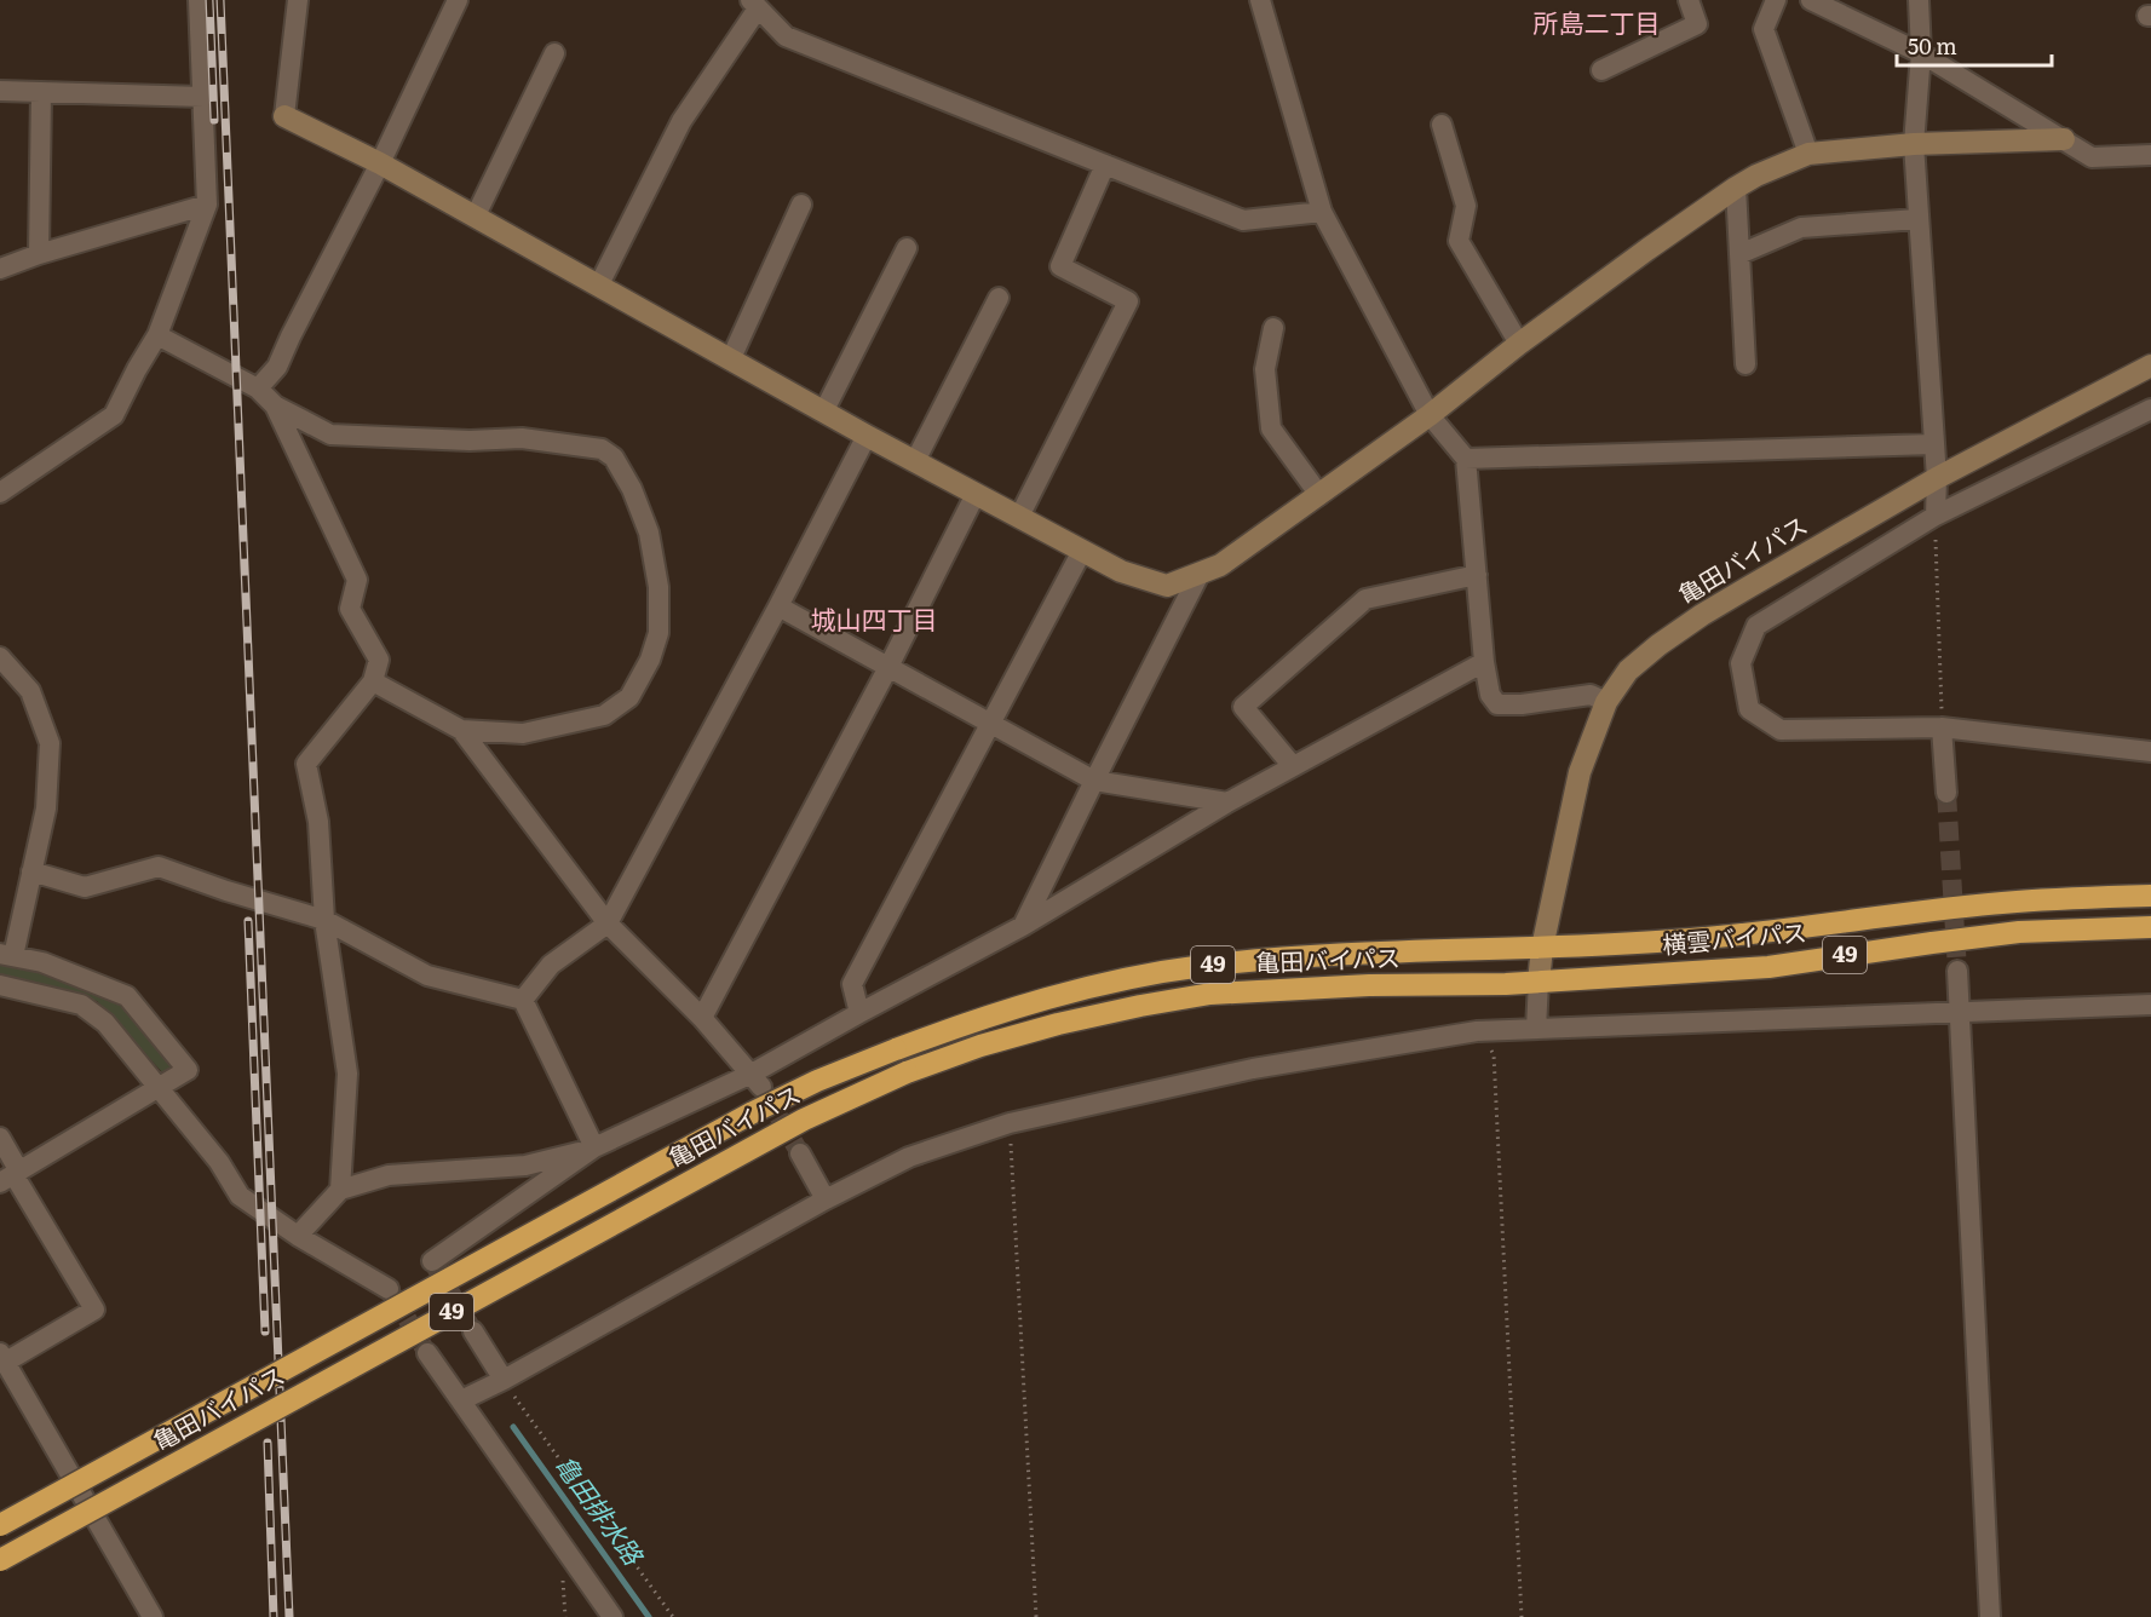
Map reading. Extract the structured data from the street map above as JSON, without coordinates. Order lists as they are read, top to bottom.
{
  "streets": {
    "highway": ["亀田バイパス", "横雲バイパス", "49"]
  },
  "crossings": [
    ["亀田バイパス", "横雲バイパス"]
  ],
  "districts": ["所島二丁目", "城山四丁目"],
  "water": ["亀田排水路"],
  "scale_bar": "50 m"
}
